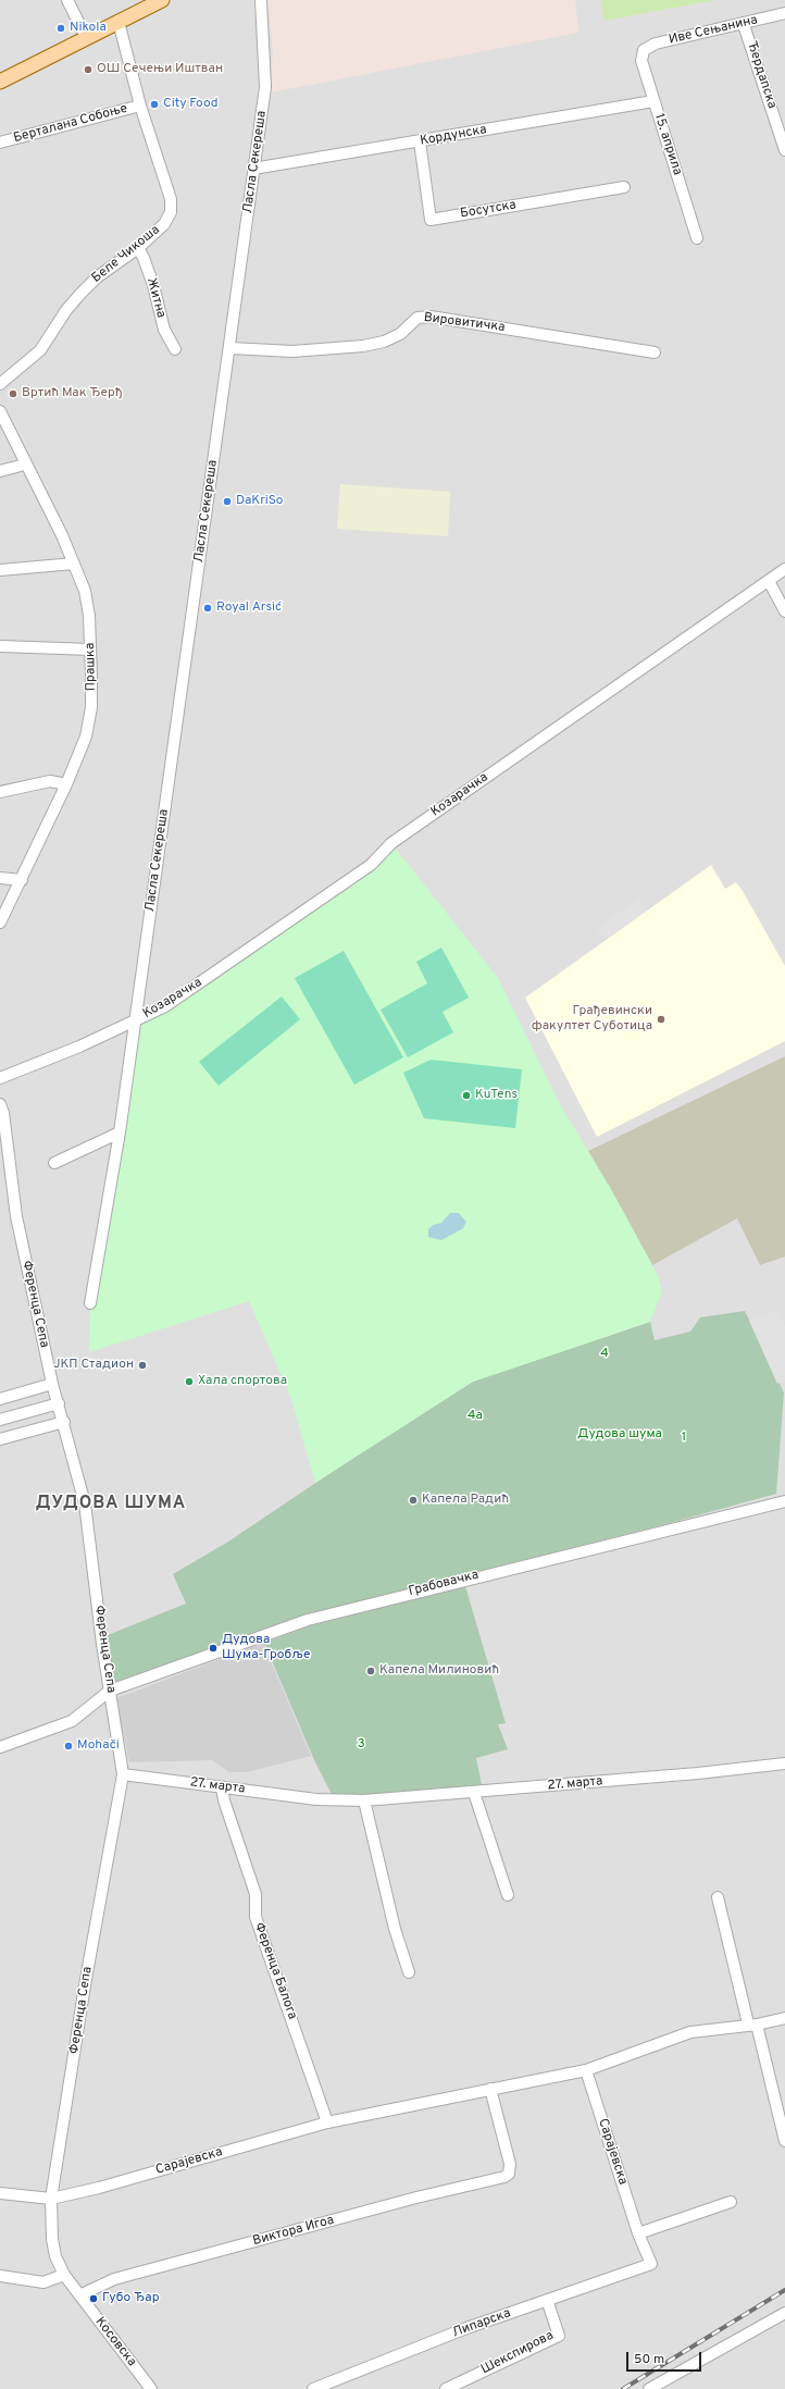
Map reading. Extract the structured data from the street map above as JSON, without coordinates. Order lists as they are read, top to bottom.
{
  "streets": {
    "street": [
      "Иве Сењанина",
      "Ђердапска",
      "Берталана Собоње",
      "Кордунска",
      "15. априла",
      "Ласла Секереша",
      "Босутска",
      "Беле Чикоша",
      "Житна",
      "Вировитичка",
      "Прашка",
      "Козарачка",
      "Ференца Сепа",
      "Грабовачка",
      "27. марта",
      "Ференца Балога",
      "Сарајевска",
      "Виктора Игоа",
      "Липарска",
      "Косовска",
      "Шекспирова"
    ]
  },
  "crossings": [
    ["Иве Сењанина", "Ђердапска"],
    ["Иве Сењанина", "15. априла"],
    ["Берталана Собоње", "Беле Чикоша"],
    ["Кордунска", "15. априла"],
    ["Кордунска", "Ласла Секереша"],
    ["Кордунска", "Босутска"],
    ["Ласла Секереша", "Вировитичка"],
    ["Ласла Секереша", "Козарачка"],
    ["Беле Чикоша", "Житна"],
    ["Ференца Сепа", "Грабовачка"],
    ["Ференца Сепа", "27. марта"],
    ["Ференца Сепа", "Сарајевска"],
    ["Ференца Сепа", "Косовска"],
    ["27. марта", "Ференца Балога"],
    ["Ференца Балога", "Сарајевска"],
    ["Сарајевска", "Виктора Игоа"],
    ["Сарајевска", "Липарска"],
    ["Сарајевска", "Косовска"],
    ["Виктора Игоа", "Косовска"],
    ["Липарска", "Шекспирова"]
  ],
  "districts": ["ДУДОВА ШУМА"],
  "parks": [
    "4",
    "4a",
    "Дудова шума",
    "1",
    "3"
  ],
  "places": [
    "Nikola",
    "ОШ Сечењи Иштван",
    "City Food",
    "Вртић Мак Ђерђ",
    "DaKriSo",
    "Royal Arsić",
    "Грађевински факултет Суботица",
    "KuTens",
    "ЈКП Стадион",
    "Хала спортова",
    "Капела Радић",
    "Дудова Шума-Гробље",
    "Капела Милиновић",
    "Mohači",
    "Губо Ђар"
  ],
  "scale_bar": "50 m"
}
